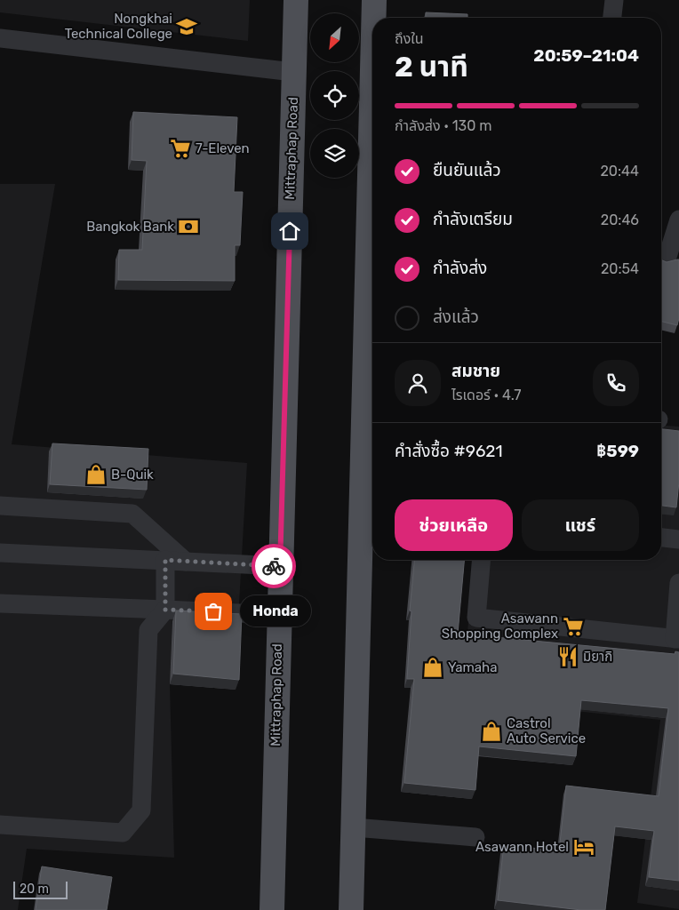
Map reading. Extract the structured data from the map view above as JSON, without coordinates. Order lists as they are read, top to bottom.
{
  "streets": {
    "main road": ["Mittraphap Road"]
  },
  "places": {
    "school or university": ["Nongkhai Technical College"],
    "supermarket": ["7-Eleven", "Asawann Shopping Complex"],
    "bank": ["Bangkok Bank"],
    "shop": ["B-Quik", "Yamaha", "Castrol Auto Service"],
    "other": ["Honda"],
    "restaurant": ["มิยากิ"],
    "hotel": ["Asawann Hotel"]
  },
  "scale_bar": "20 m",
  "north": "bottom left",
  "page": {
    "heading": ["2 นาที", "ถึงใน", "20:59–21:04"],
    "panel": [
      "สมชาย",
      "ไรเดอร์ · 4.7",
      "คำสั่งซื้อ #9621",
      "฿599"
    ],
    "bar": "กำลังส่ง · 130 m",
    "list": [
      ["ยืนยันแล้ว", "20:44"],
      ["กำลังเตรียม", "20:46"],
      ["กำลังส่ง", "20:54"],
      "ส่งแล้ว"
    ],
    "buttons": ["ช่วยเหลือ", "แชร์"],
    "bubble": "Honda",
    "scale": "20 m"
  }
}
